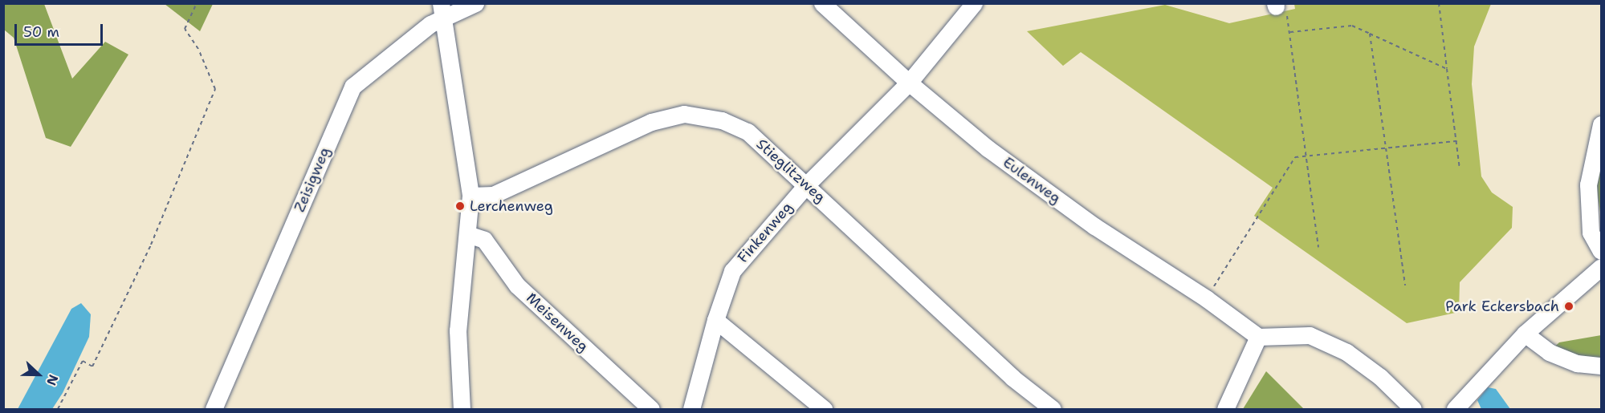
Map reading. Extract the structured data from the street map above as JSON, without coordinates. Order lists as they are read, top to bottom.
{
  "streets": {
    "street": [
      "Stieglitzweg",
      "Zeisigweg",
      "Eulenweg",
      "Finkenweg",
      "Meisenweg"
    ]
  },
  "crossings": [
    ["Stieglitzweg", "Finkenweg"],
    ["Eulenweg", "Finkenweg"]
  ],
  "places": ["Lerchenweg", "Park Eckersbach"],
  "scale_bar": "50 m",
  "north": "right"
}
